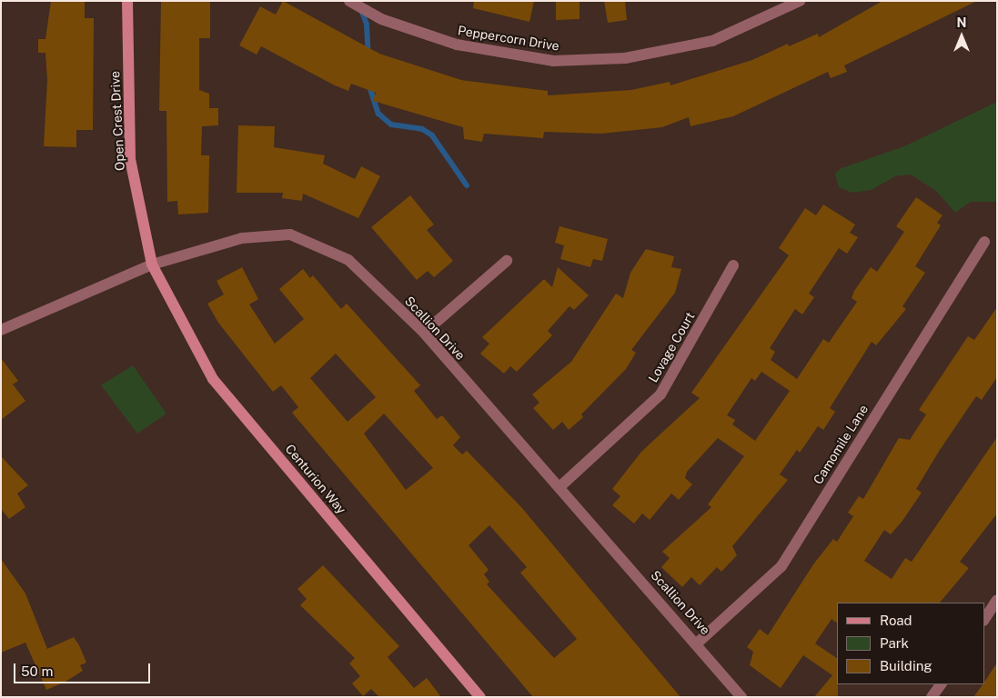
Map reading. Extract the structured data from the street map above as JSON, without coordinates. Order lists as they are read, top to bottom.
{
  "streets": {
    "street": [
      "Peppercorn Drive",
      "Open Crest Drive",
      "Scallion Drive",
      "Lovage Court",
      "Camomile Lane",
      "Centurion Way"
    ]
  },
  "crossings": [
    ["Open Crest Drive", "Scallion Drive"],
    ["Open Crest Drive", "Centurion Way"],
    ["Scallion Drive", "Lovage Court"],
    ["Scallion Drive", "Camomile Lane"],
    ["Scallion Drive", "Centurion Way"]
  ],
  "legend": ["Road", "Park", "Building"],
  "scale_bar": "50 m",
  "north": "top"
}
